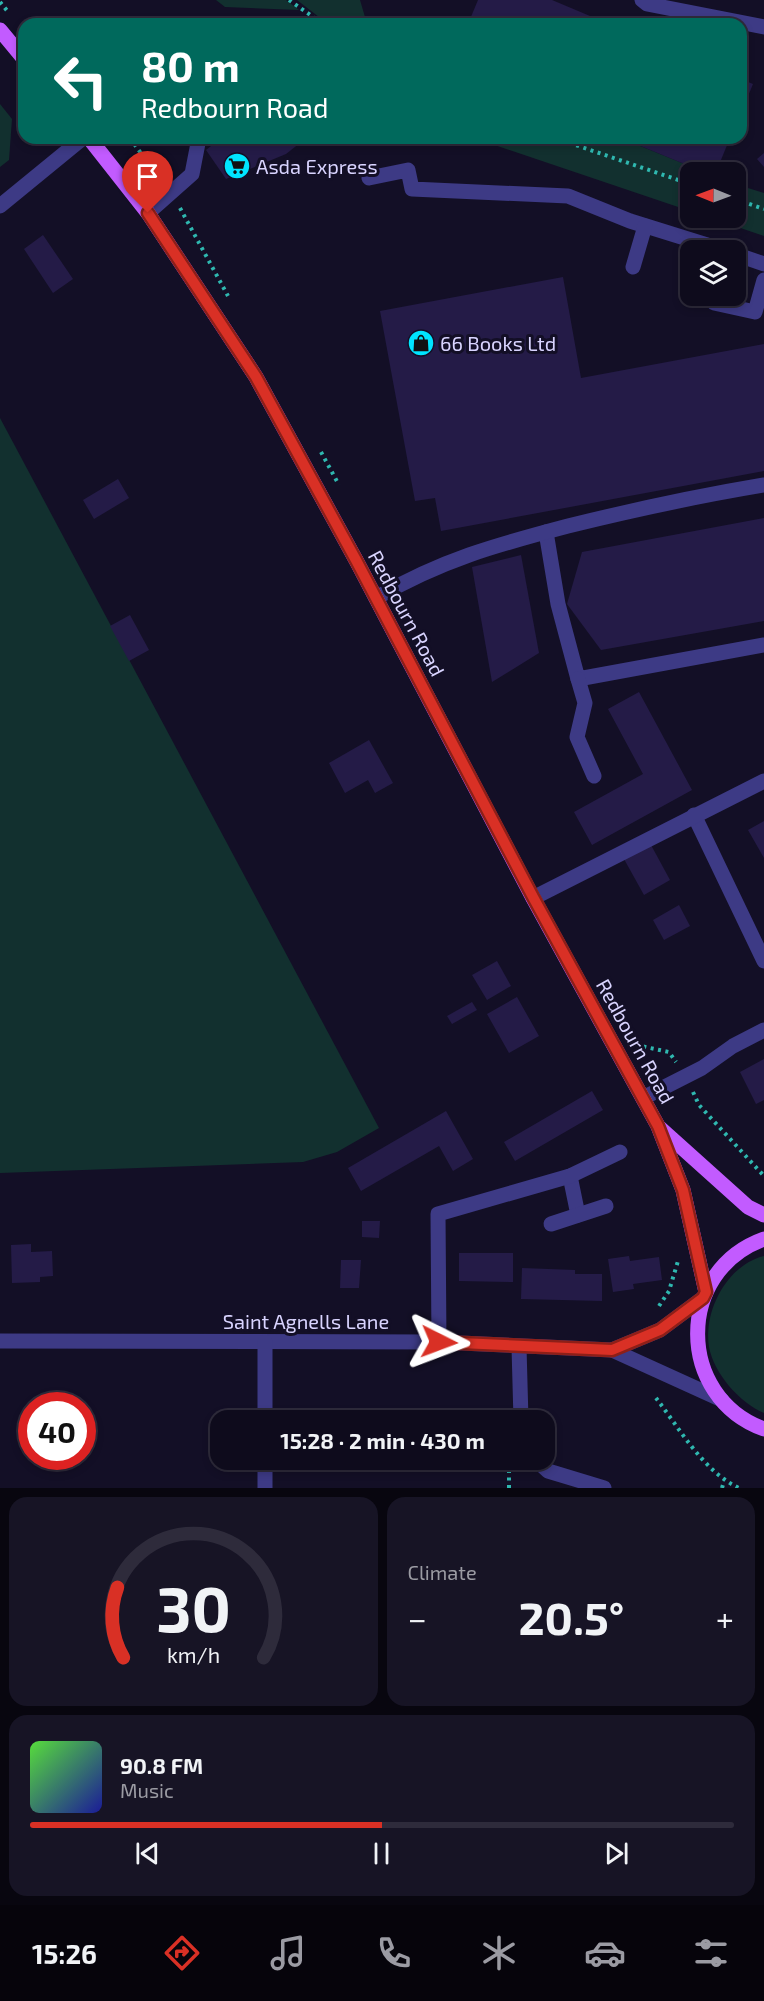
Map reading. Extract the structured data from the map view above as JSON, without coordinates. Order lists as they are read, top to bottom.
{
  "streets": {
    "main road": ["Redbourn Road"],
    "street": ["Saint Agnells Lane"]
  },
  "crossings": [
    ["Redbourn Road", "Saint Agnells Lane"]
  ],
  "places": {
    "supermarket": ["Asda Express"],
    "shop": ["66 Books Ltd"]
  },
  "north": "left",
  "page": {
    "turn": ["80 m", "Redbourn Road"],
    "limit": "40",
    "trip": "15:28 · 2 min · 430 m",
    "tile": "Climate",
    "heat": ["−", "20.5°", "+"],
    "song": ["90.8 FM", "Music"],
    "tabs": "15:26",
    "gauge": ["30", "km/h"]
  }
}
